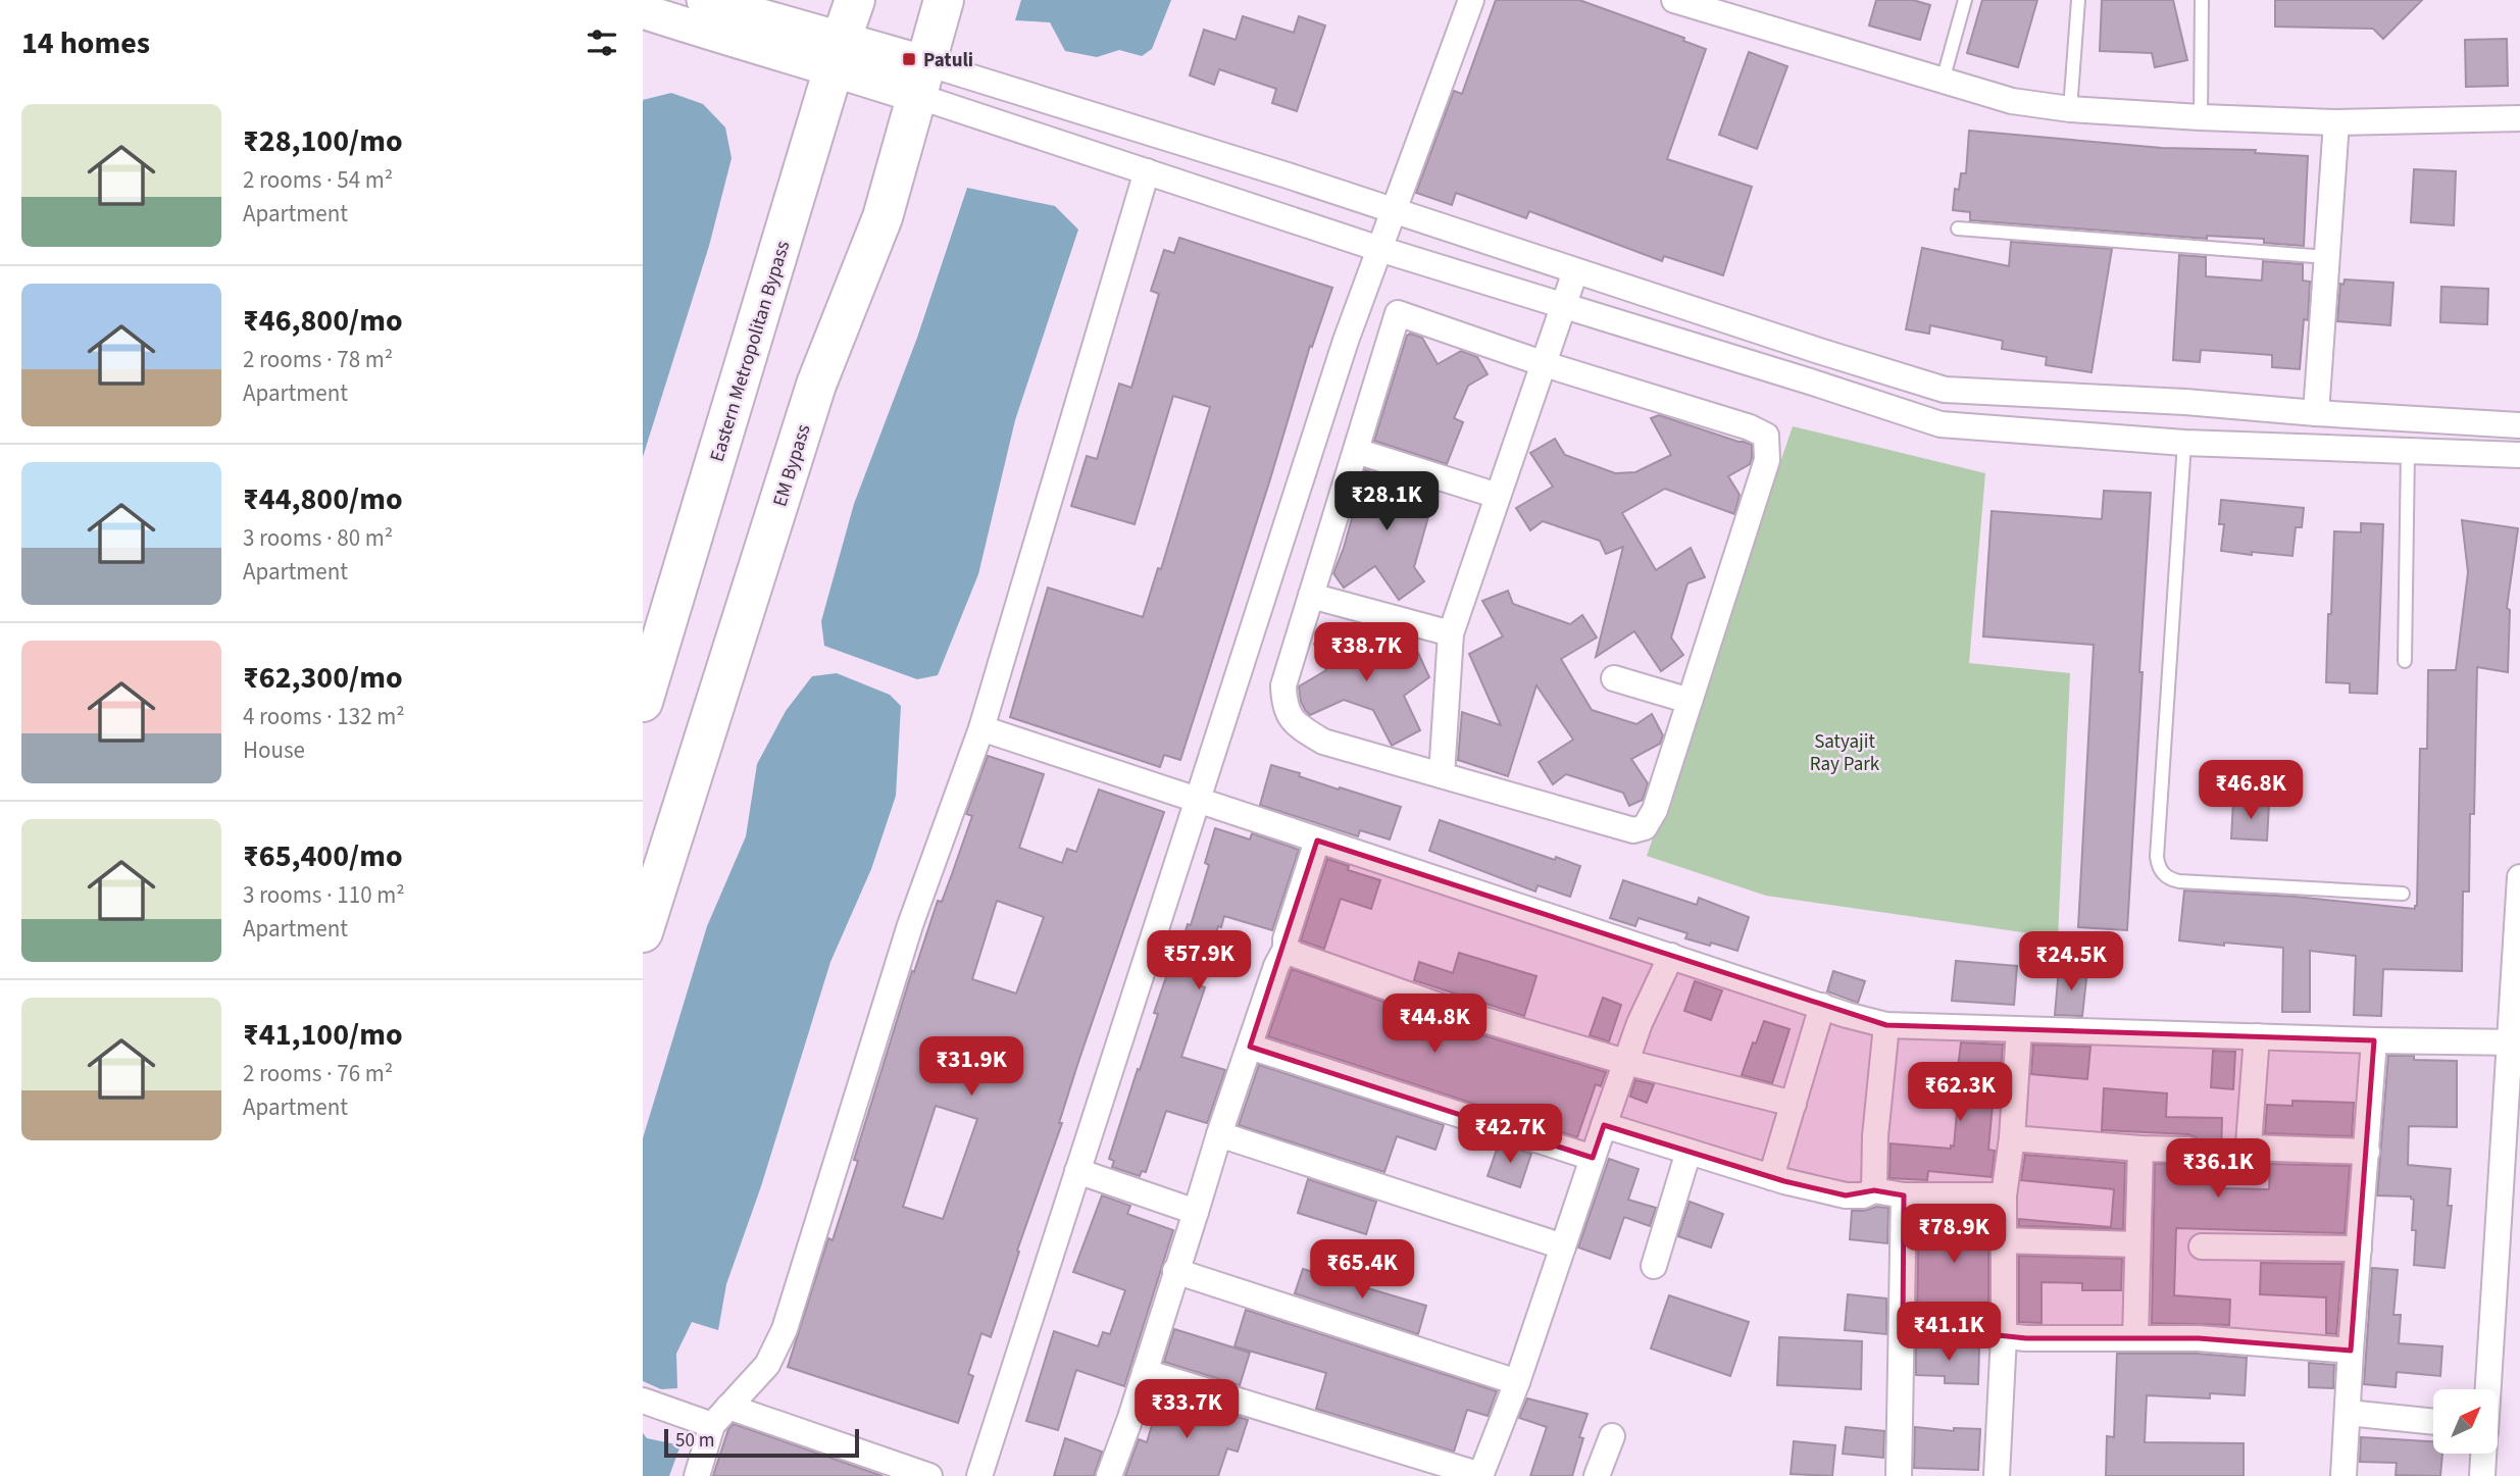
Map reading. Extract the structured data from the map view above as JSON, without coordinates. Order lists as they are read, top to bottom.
{
  "streets": {
    "main road": ["Eastern Metropolitan Bypass", "EM Bypass"]
  },
  "parks": ["Satyajit Ray Park"],
  "places": {
    "transit": ["Patuli"]
  },
  "scale_bar": "50 m",
  "north": "top right",
  "page": {
    "heading": "14 homes",
    "list": [
      {
        "name": "₹28,100/mo",
        "note": "2 rooms · 54 m² · Apartment"
      },
      {
        "name": "₹46,800/mo",
        "note": "2 rooms · 78 m² · Apartment"
      },
      {
        "name": "₹44,800/mo",
        "note": "3 rooms · 80 m² · Apartment"
      },
      {
        "name": "₹62,300/mo",
        "note": "4 rooms · 132 m² · House"
      },
      {
        "name": "₹65,400/mo",
        "note": "3 rooms · 110 m² · Apartment"
      },
      {
        "name": "₹41,100/mo",
        "note": "2 rooms · 76 m² · Apartment"
      }
    ],
    "price": [
      "₹28.1K",
      "₹38.7K",
      "₹46.8K",
      "₹57.9K",
      "₹24.5K",
      "₹44.8K",
      "₹31.9K",
      "₹62.3K",
      "₹42.7K",
      "₹36.1K",
      "₹78.9K",
      "₹65.4K",
      "₹41.1K",
      "₹33.7K"
    ],
    "scale": "50 m"
  }
}
